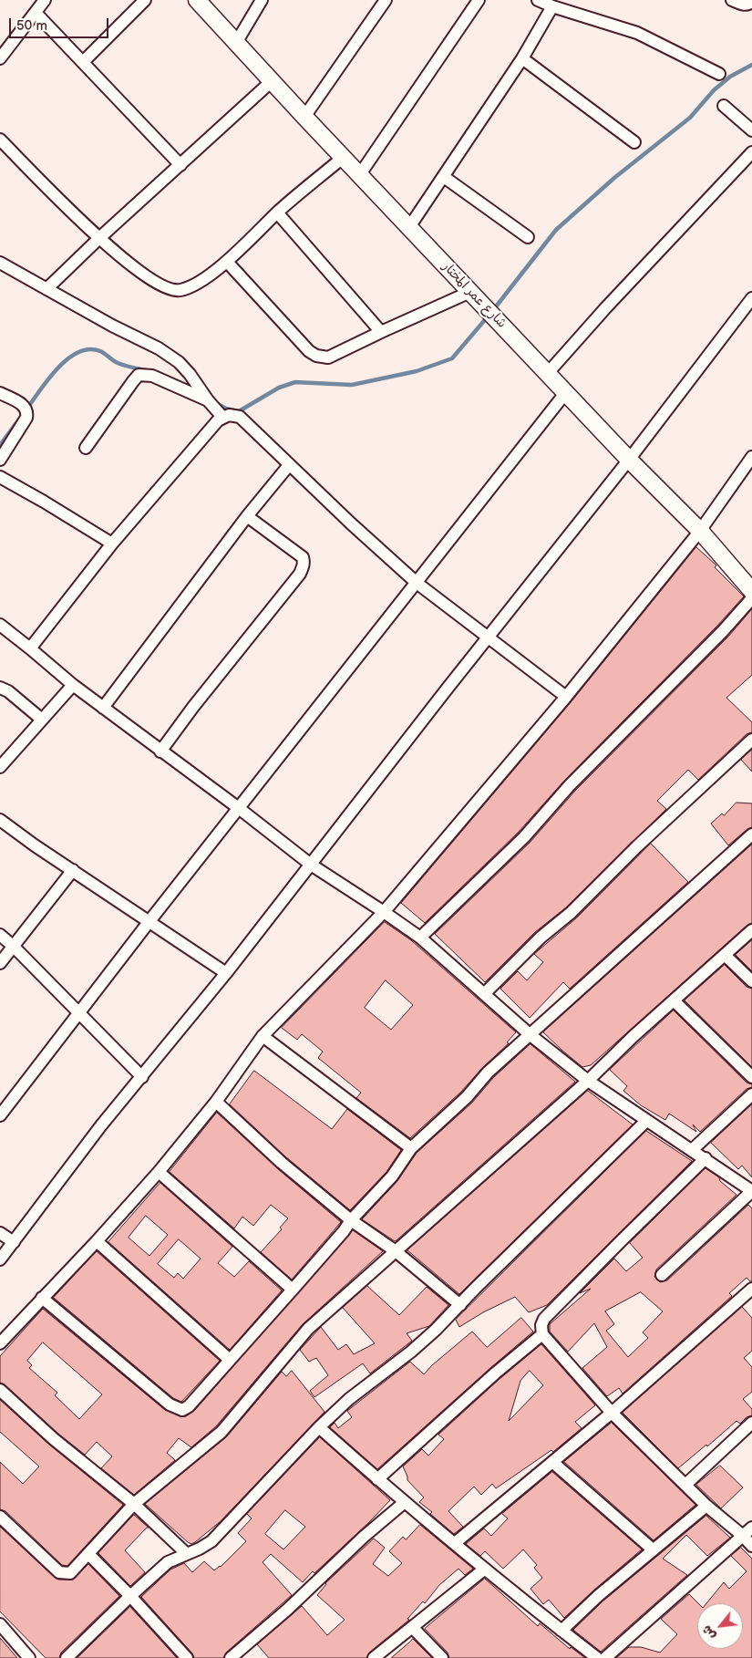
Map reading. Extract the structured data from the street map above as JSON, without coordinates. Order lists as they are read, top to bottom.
{
  "streets": {
    "street": ["شارع عمر المختار"]
  },
  "scale_bar": "50 m",
  "north": "bottom left"
}
